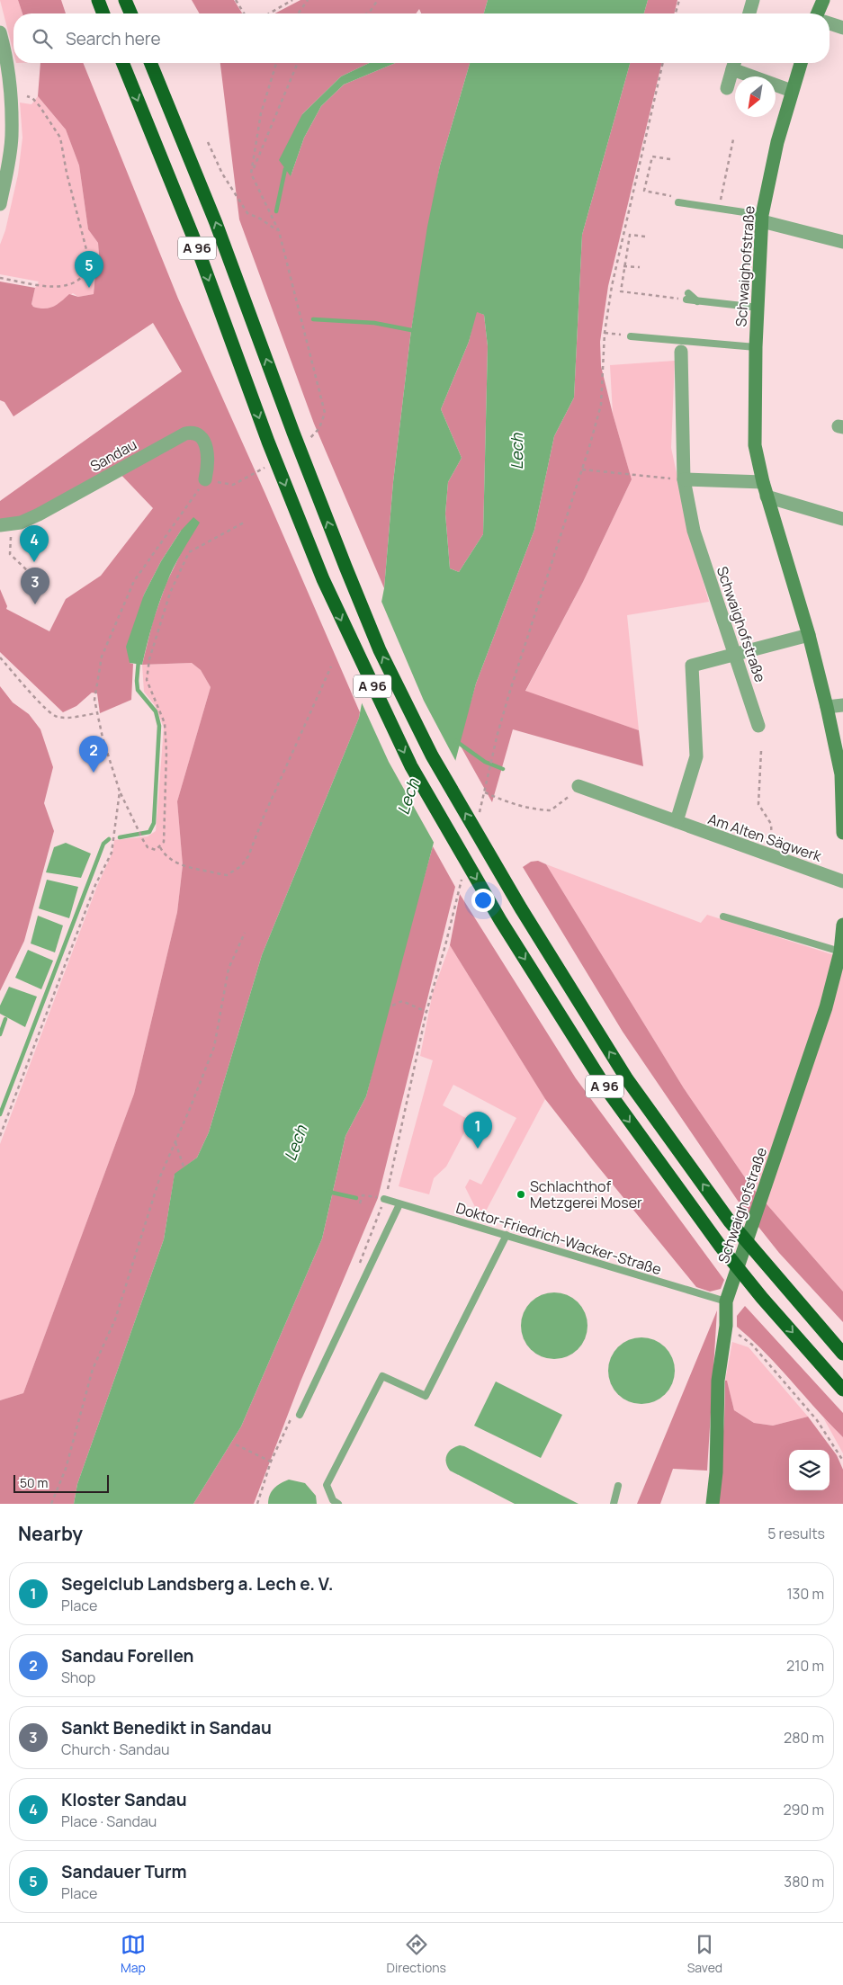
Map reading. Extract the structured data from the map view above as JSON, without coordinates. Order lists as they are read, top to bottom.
{
  "streets": {
    "highway": ["A 96"],
    "street": ["Schwaighofstraße", "Sandau", "Am Alten Sägwerk"],
    "lane": ["Doktor-Friedrich-Wacker-Straße"]
  },
  "crossings": [
    ["Schwaighofstraße", "Doktor-Friedrich-Wacker-Straße"]
  ],
  "water": ["Lech"],
  "places": ["Schlachthof Metzgerei Moser"],
  "scale_bar": "50 m",
  "north": "bottom left",
  "page": {
    "search": "Search here",
    "pins": [
      "5",
      "4",
      "3",
      "2",
      "1"
    ],
    "scale": "50 m",
    "heading": ["Nearby", "5 results"],
    "list": [
      {
        "mark": "1",
        "name": "Segelclub Landsberg a. Lech e. V.",
        "note": "Place",
        "value": "130 m"
      },
      {
        "mark": "2",
        "name": "Sandau Forellen",
        "note": "Shop",
        "value": "210 m"
      },
      {
        "mark": "3",
        "name": "Sankt Benedikt in Sandau",
        "note": "Church · Sandau",
        "value": "280 m"
      },
      {
        "mark": "4",
        "name": "Kloster Sandau",
        "note": "Place · Sandau",
        "value": "290 m"
      },
      {
        "mark": "5",
        "name": "Sandauer Turm",
        "note": "Place",
        "value": "380 m"
      }
    ],
    "nav": ["Map", "Directions", "Saved"]
  }
}
